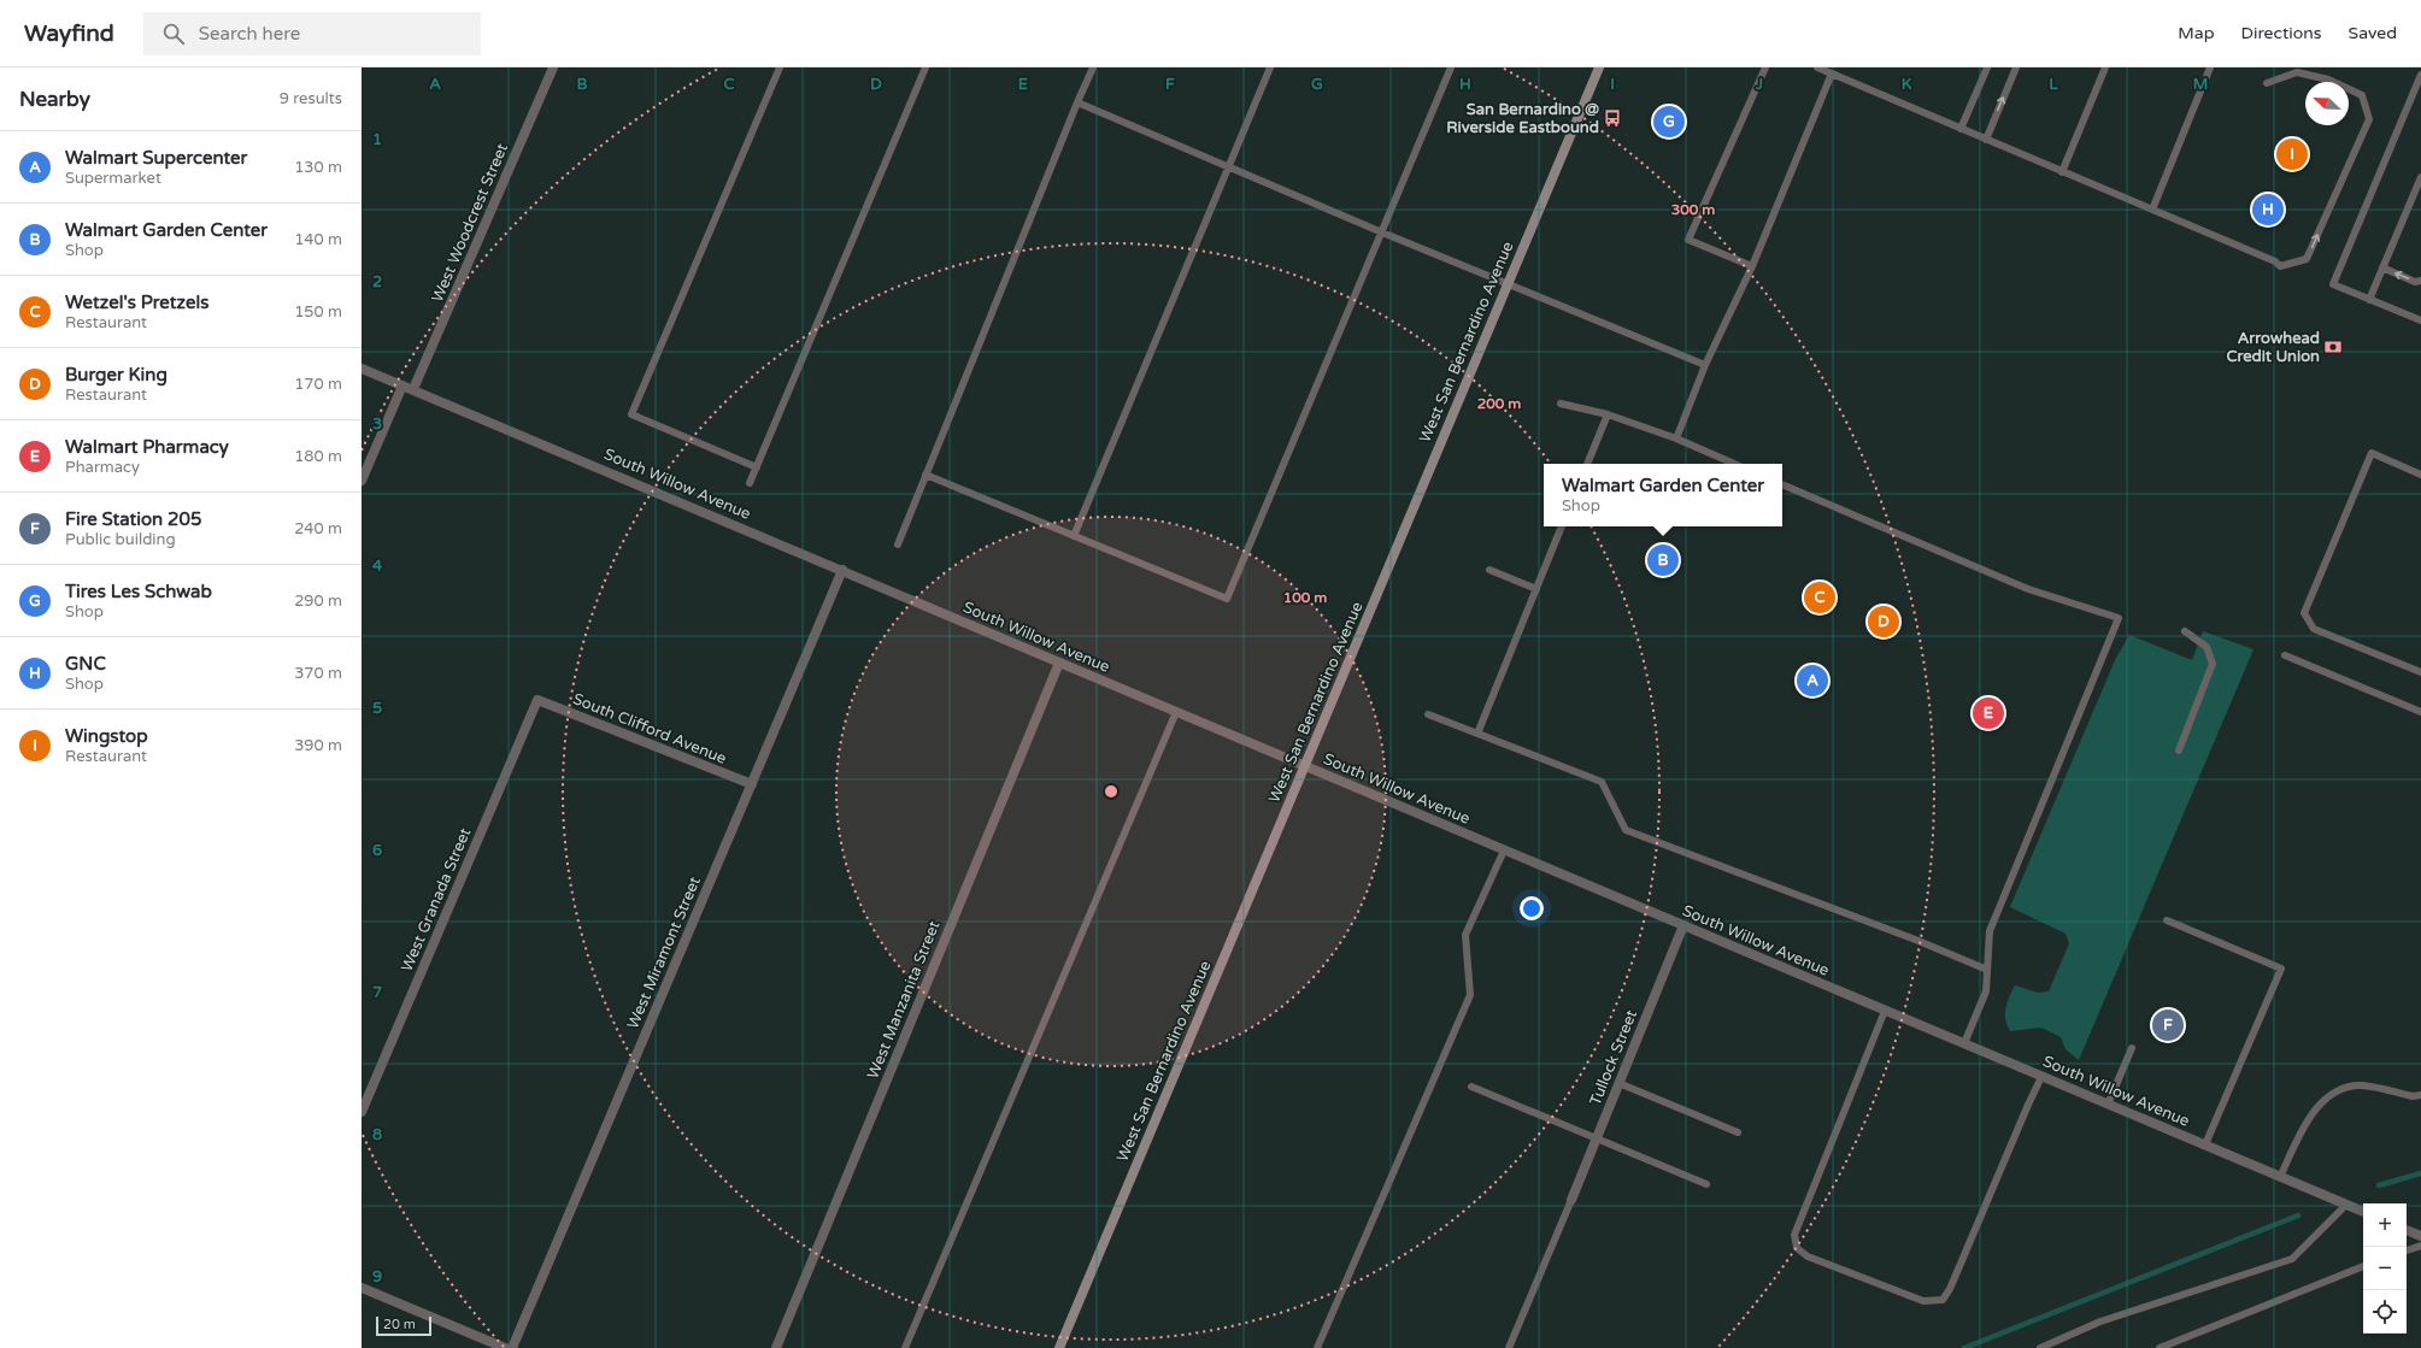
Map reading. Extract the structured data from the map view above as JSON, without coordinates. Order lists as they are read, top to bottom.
{
  "streets": {
    "main road": ["West San Bernardino Avenue"],
    "street": [
      "West Woodcrest Street",
      "South Willow Avenue",
      "South Clifford Avenue",
      "West Granada Street",
      "West Miramont Street",
      "West Manzanita Street",
      "Tullock Street"
    ]
  },
  "crossings": [
    ["West Woodcrest Street", "South Willow Avenue"],
    ["West San Bernardino Avenue", "South Willow Avenue"],
    ["South Willow Avenue", "West Miramont Street"],
    ["South Willow Avenue", "West Manzanita Street"],
    ["South Willow Avenue", "Tullock Street"],
    ["South Clifford Avenue", "West Granada Street"],
    ["South Clifford Avenue", "West Miramont Street"]
  ],
  "places": {
    "bus stop": ["San Bernardino @ Riverside Eastbound"],
    "bank": ["Arrowhead Credit Union"]
  },
  "scale_bar": "20 m",
  "north": "top left",
  "page": {
    "header": "Wayfind",
    "search": "Search here",
    "nav": ["Map", "Directions", "Saved"],
    "heading": ["Nearby", "9 results"],
    "pins": [
      "G",
      "I",
      "H",
      "B",
      "C",
      "D",
      "A",
      "E",
      "F"
    ],
    "list": [
      {
        "mark": "A",
        "name": "Walmart Supercenter",
        "note": "Supermarket",
        "value": "130 m"
      },
      {
        "mark": "B",
        "name": "Walmart Garden Center",
        "note": "Shop",
        "value": "140 m"
      },
      {
        "mark": "C",
        "name": "Wetzel's Pretzels",
        "note": "Restaurant",
        "value": "150 m"
      },
      {
        "mark": "D",
        "name": "Burger King",
        "note": "Restaurant",
        "value": "170 m"
      },
      {
        "mark": "E",
        "name": "Walmart Pharmacy",
        "note": "Pharmacy",
        "value": "180 m"
      },
      {
        "mark": "F",
        "name": "Fire Station 205",
        "note": "Public building",
        "value": "240 m"
      },
      {
        "mark": "G",
        "name": "Tires Les Schwab",
        "note": "Shop",
        "value": "290 m"
      },
      {
        "mark": "H",
        "name": "GNC",
        "note": "Shop",
        "value": "370 m"
      },
      {
        "mark": "I",
        "name": "Wingstop",
        "note": "Restaurant",
        "value": "390 m"
      }
    ],
    "popup": ["Walmart Garden Center", "Shop"],
    "map_buttons": ["+", "−"],
    "scale": "20 m"
  },
  "grid": {
    "columns": [
      "A",
      "B",
      "C",
      "D",
      "E",
      "F",
      "G",
      "H",
      "I",
      "J",
      "K",
      "L",
      "M"
    ],
    "rows": [
      "1",
      "2",
      "3",
      "4",
      "5",
      "6",
      "7",
      "8",
      "9"
    ]
  },
  "rings": ["300 m", "200 m", "100 m"]
}
